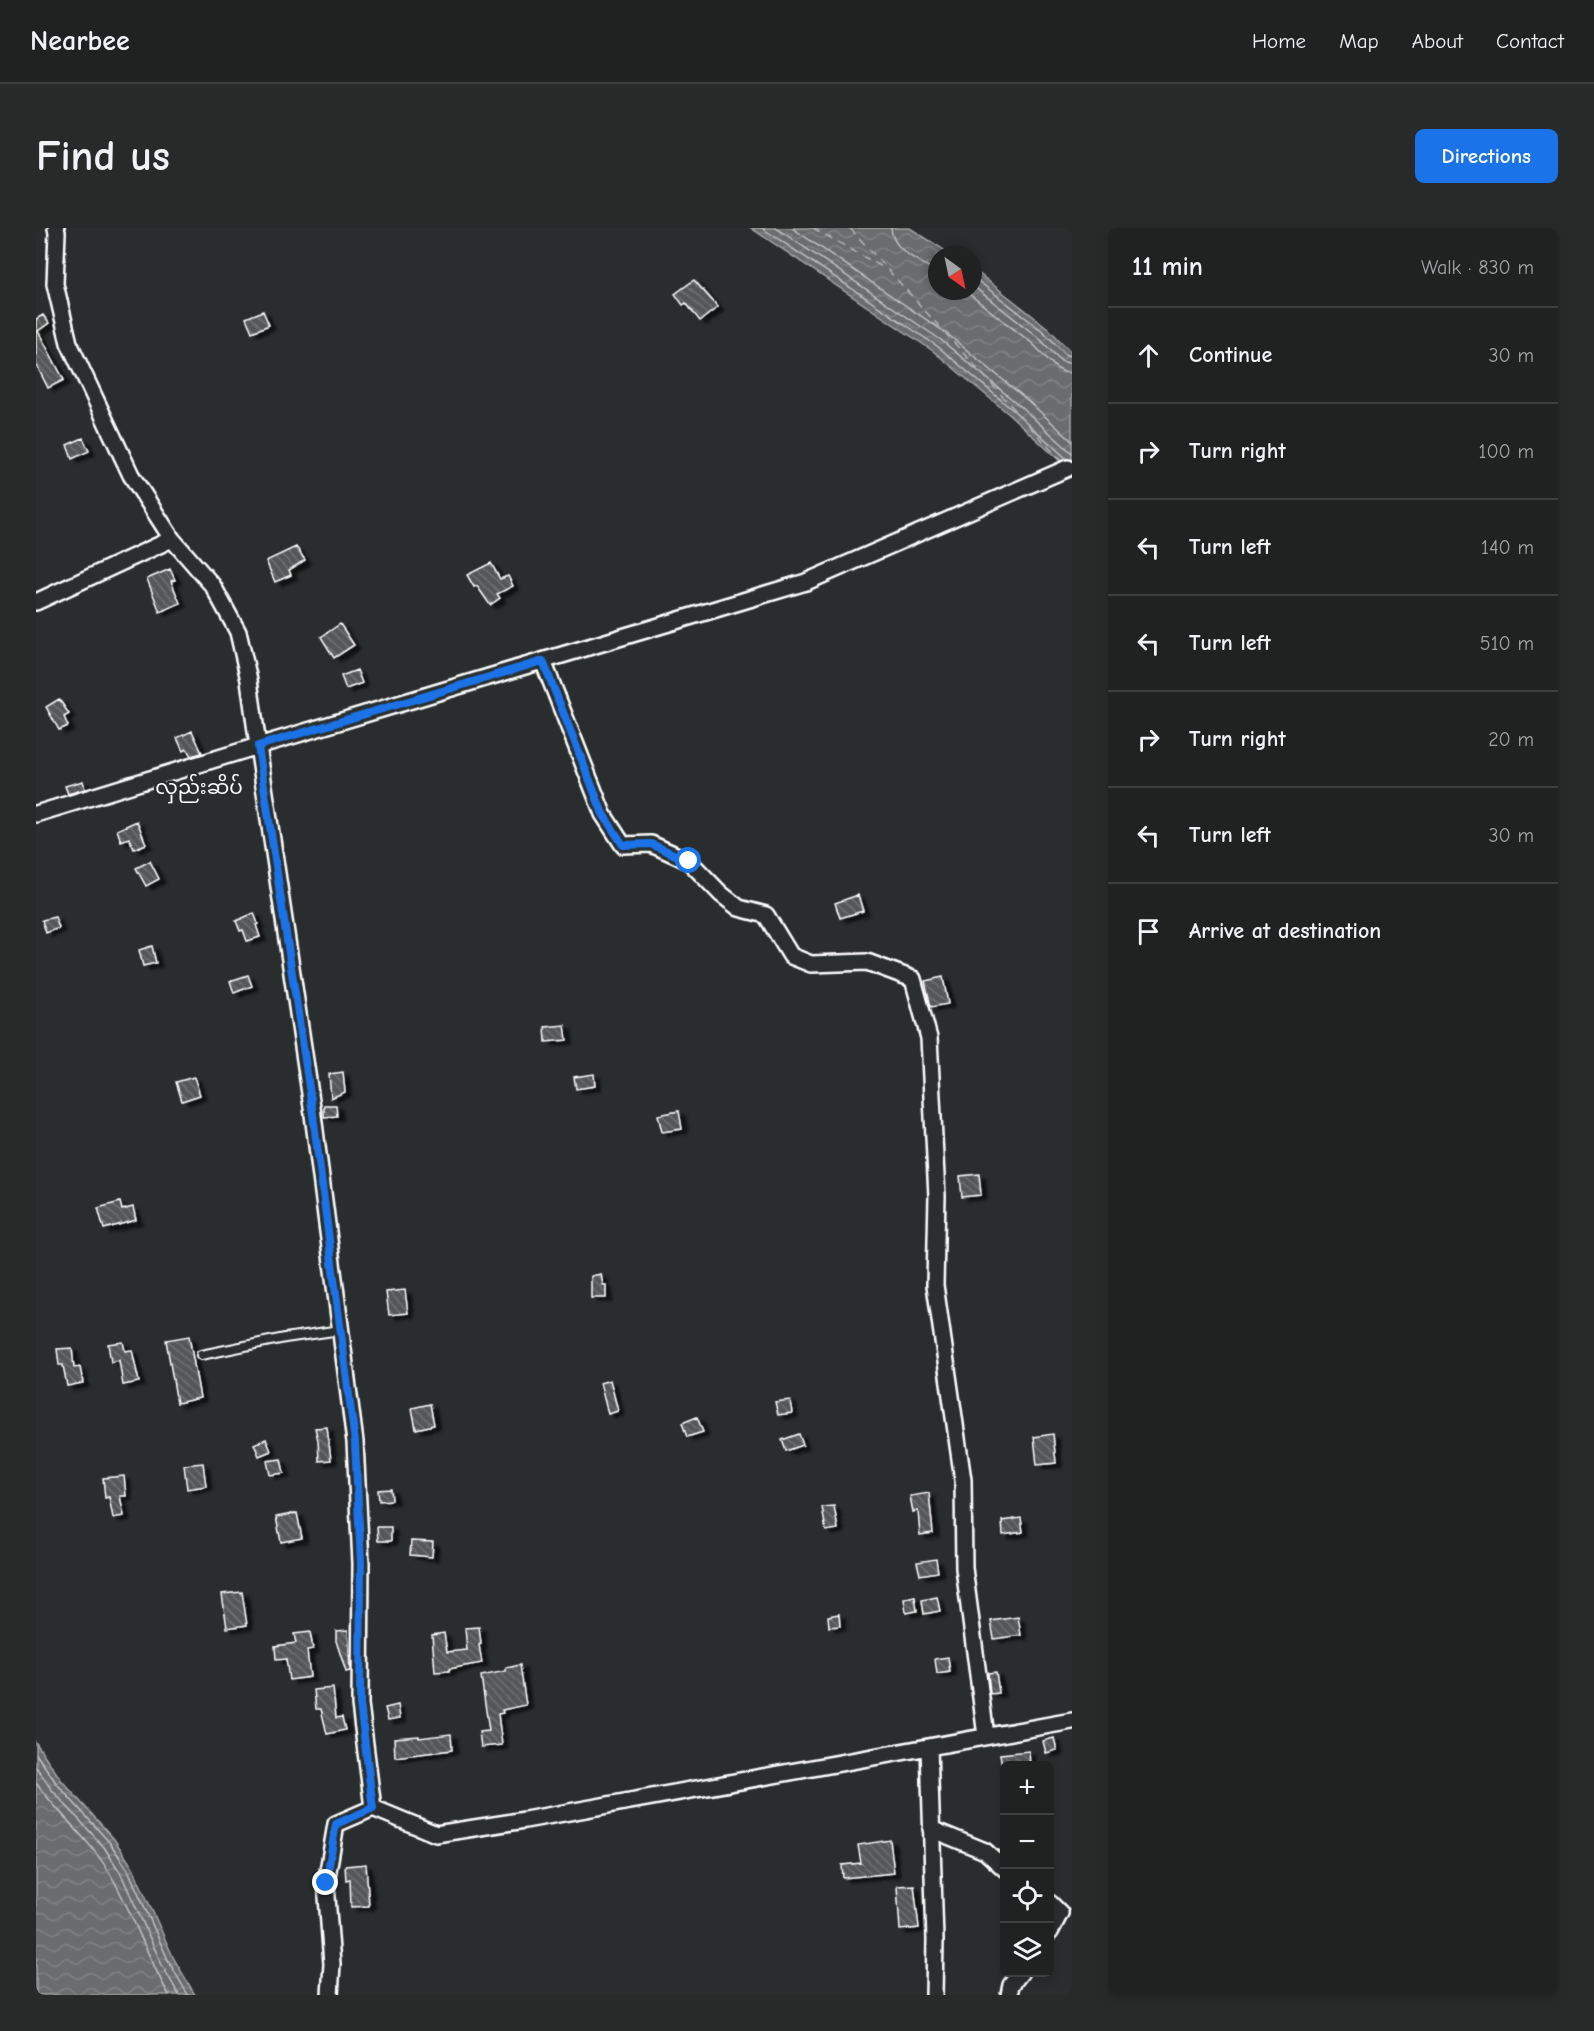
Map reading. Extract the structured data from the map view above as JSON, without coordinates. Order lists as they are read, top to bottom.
{
  "districts": ["လှည်းဆိပ်"],
  "north": "bottom right",
  "page": {
    "header": "Nearbee",
    "nav": [
      "Home",
      "Map",
      "About",
      "Contact"
    ],
    "buttons": "Directions",
    "title": "Find us",
    "heading": ["11 min", "Walk · 830 m"],
    "list": [
      ["Continue", "30 m"],
      ["Turn right", "100 m"],
      ["Turn left", "140 m"],
      ["Turn left", "510 m"],
      ["Turn right", "20 m"],
      ["Turn left", "30 m"],
      "Arrive at destination"
    ],
    "map_buttons": ["+", "−"]
  }
}
